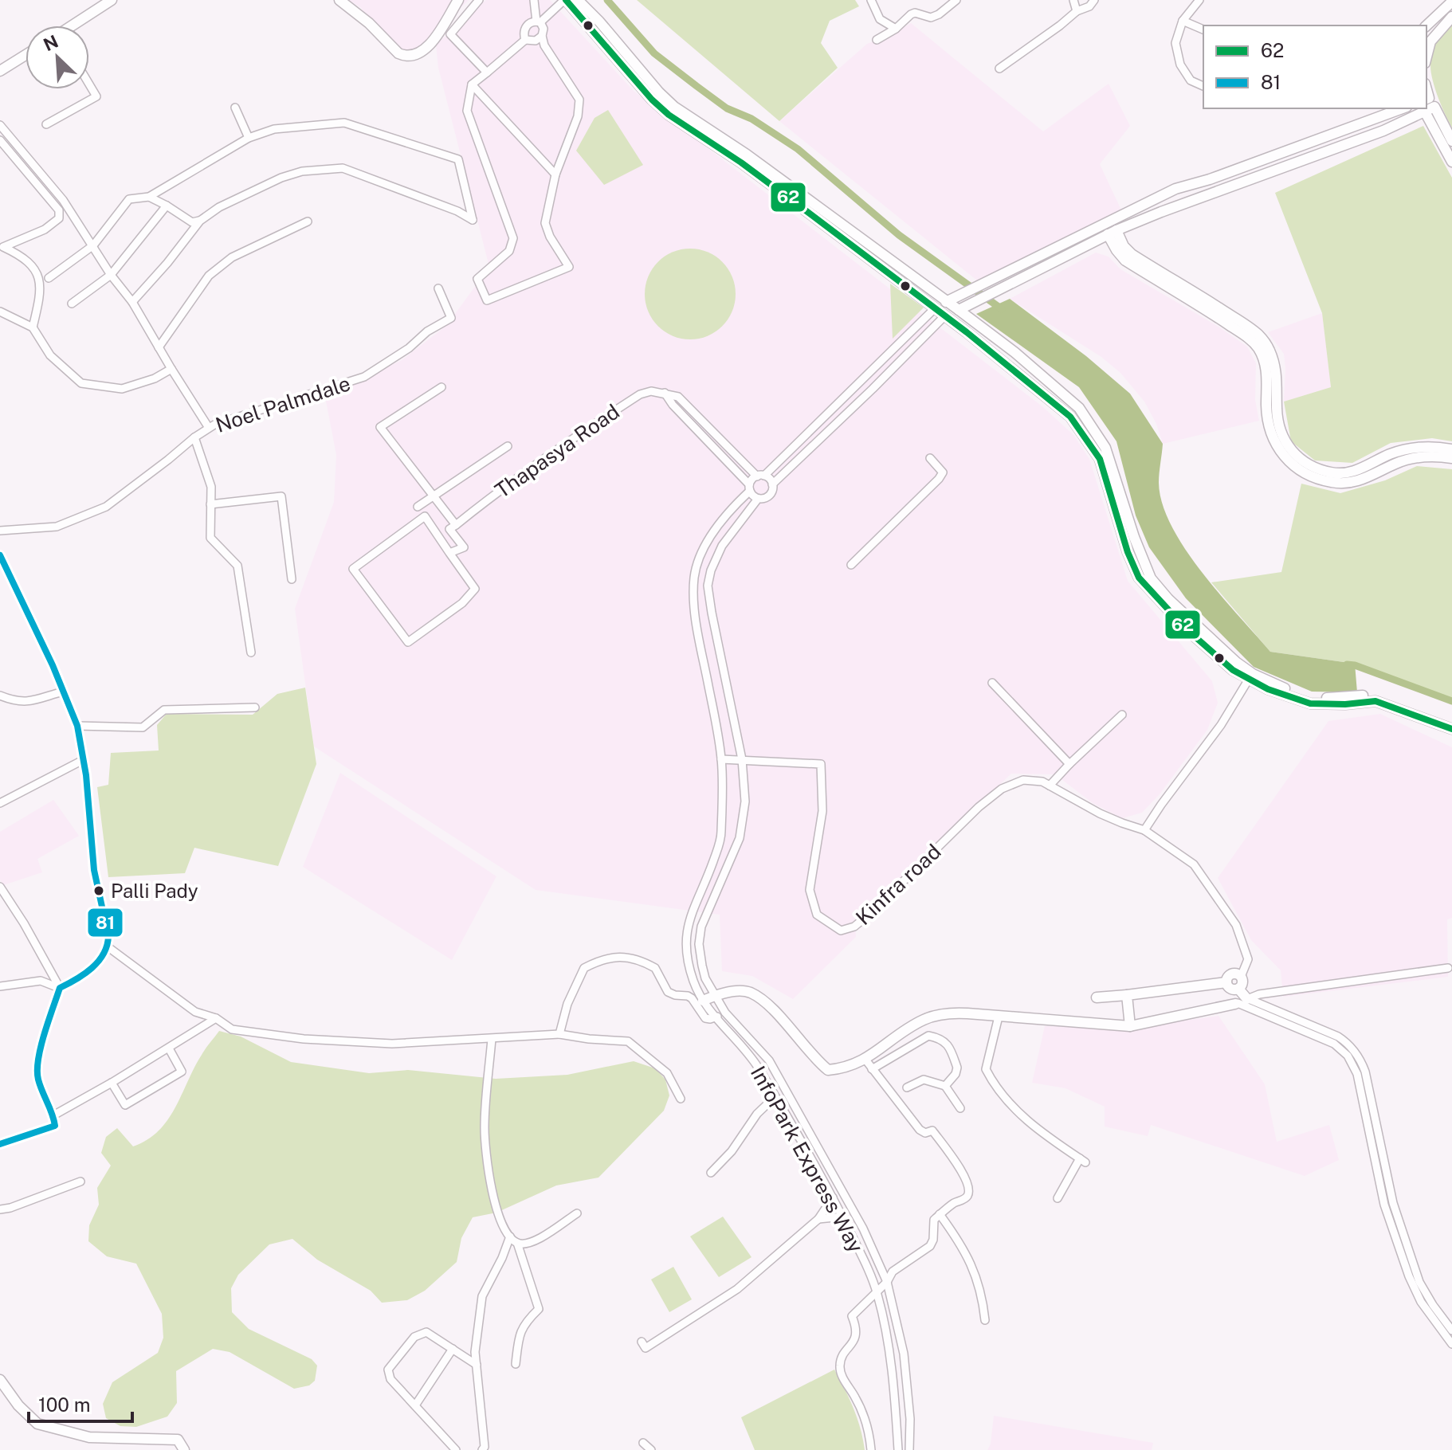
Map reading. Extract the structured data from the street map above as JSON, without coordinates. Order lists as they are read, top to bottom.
{
  "streets": {
    "street": [
      "Noel Palmdale",
      "Thapasya Road",
      "Kinfra road",
      "InfoPark Express Way"
    ]
  },
  "crossings": [
    ["Kinfra road", "InfoPark Express Way"]
  ],
  "places": ["Palli Pady"],
  "lines": ["transit line 62", "transit line 81"],
  "legend": ["62", "81"],
  "scale_bar": "100 m",
  "north": "top left"
}
